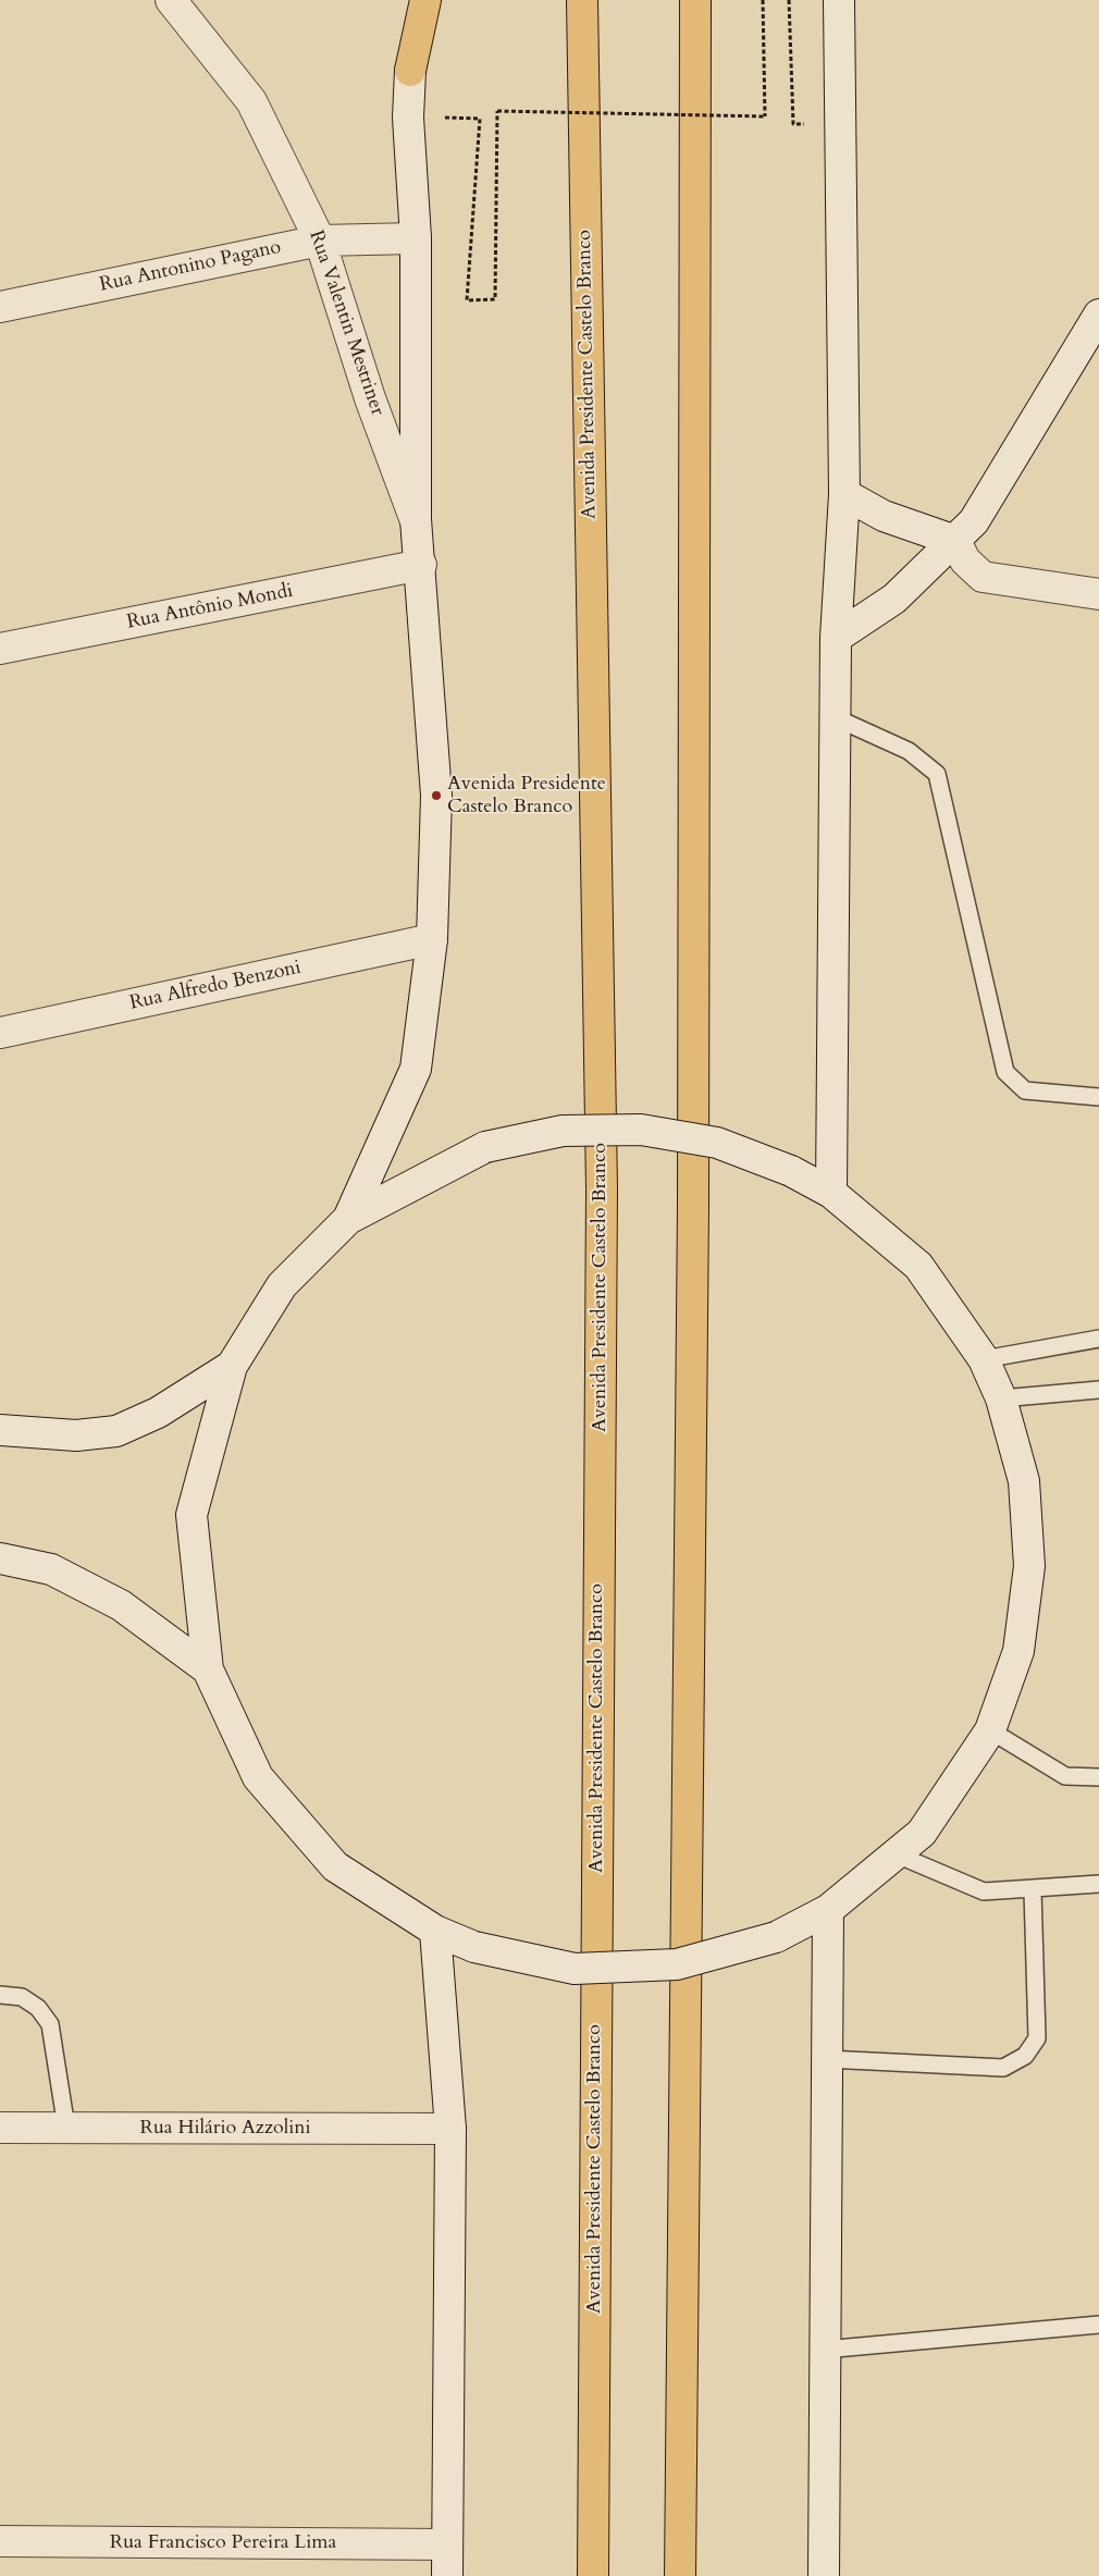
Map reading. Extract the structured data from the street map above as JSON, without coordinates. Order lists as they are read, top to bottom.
{
  "streets": {
    "main road": [
      "Rua Antonino Pagano",
      "Rua Valentin Mestriner",
      "Avenida Presidente Castelo Branco",
      "Rua Antônio Mondi",
      "Rua Alfredo Benzoni",
      "Rua Hilário Azzolini",
      "Rua Francisco Pereira Lima"
    ]
  },
  "crossings": [
    ["Rua Antonino Pagano", "Rua Valentin Mestriner"]
  ],
  "places": ["Avenida Presidente Castelo Branco"]
}
